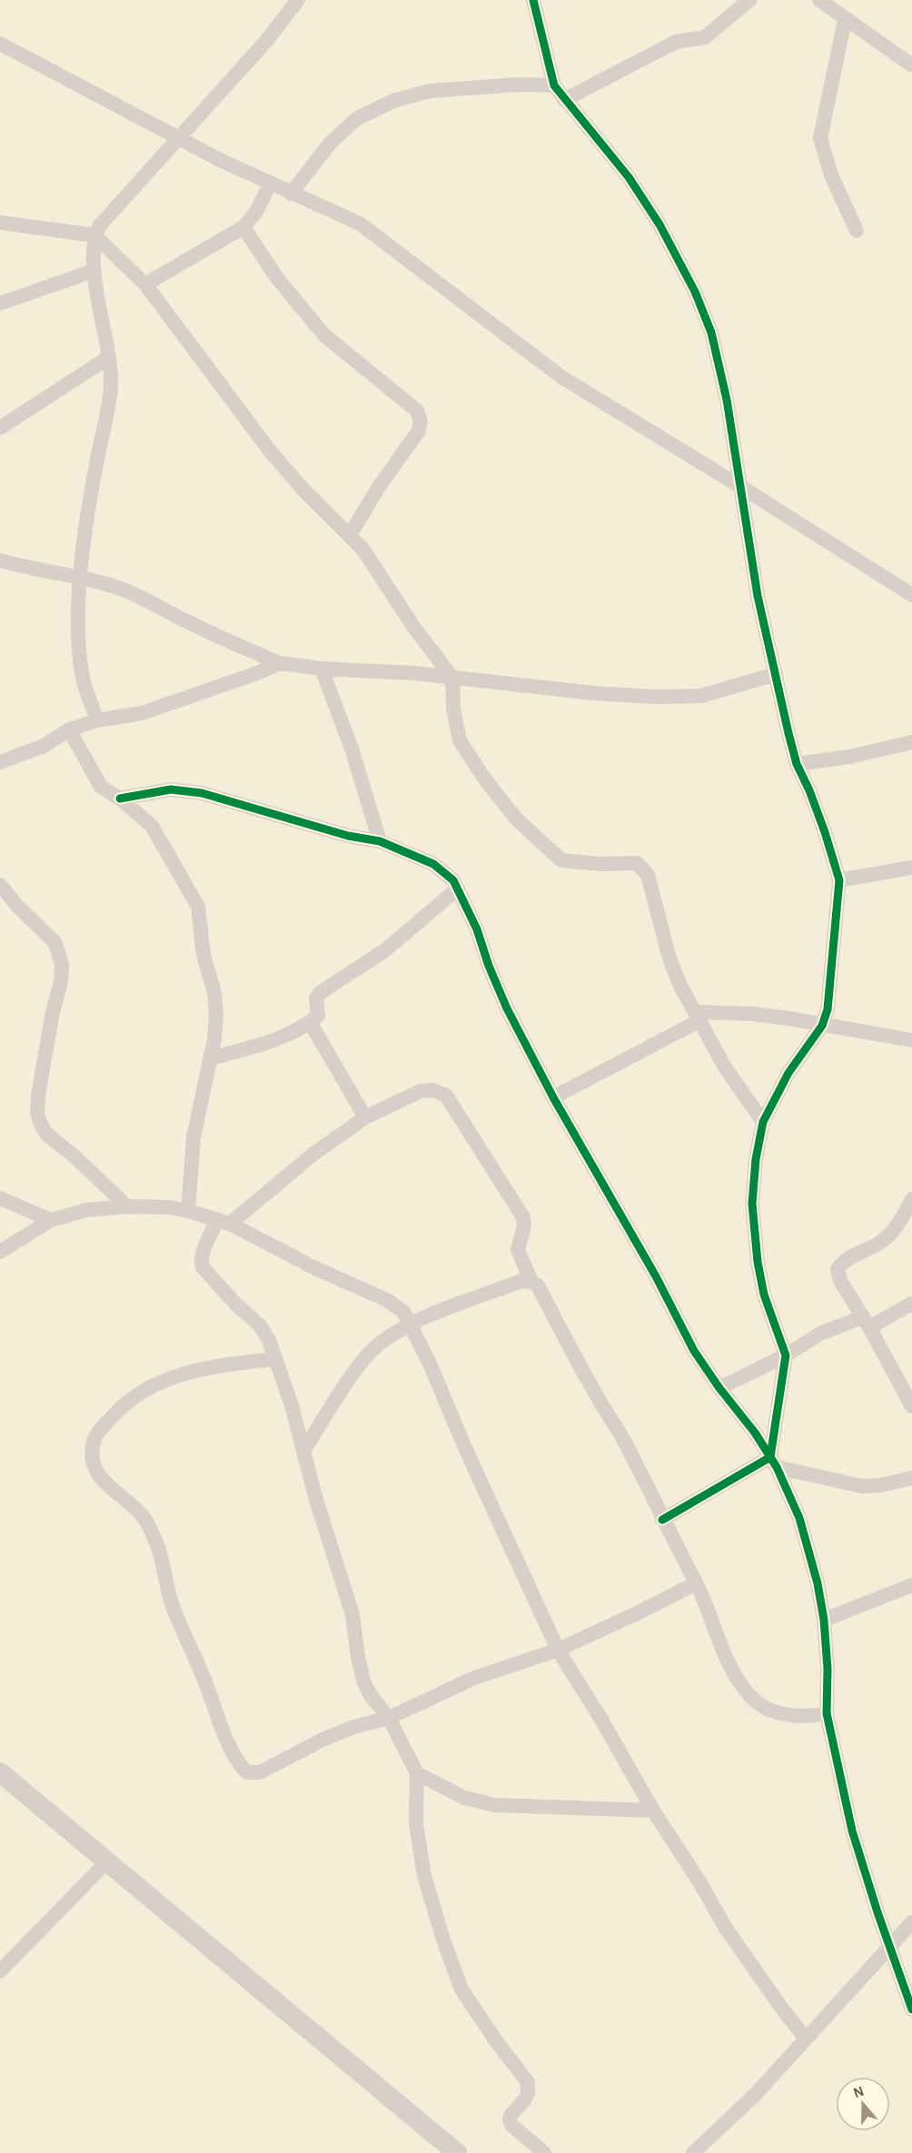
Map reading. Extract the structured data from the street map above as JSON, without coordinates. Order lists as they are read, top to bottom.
{
  "north": "top"
}
